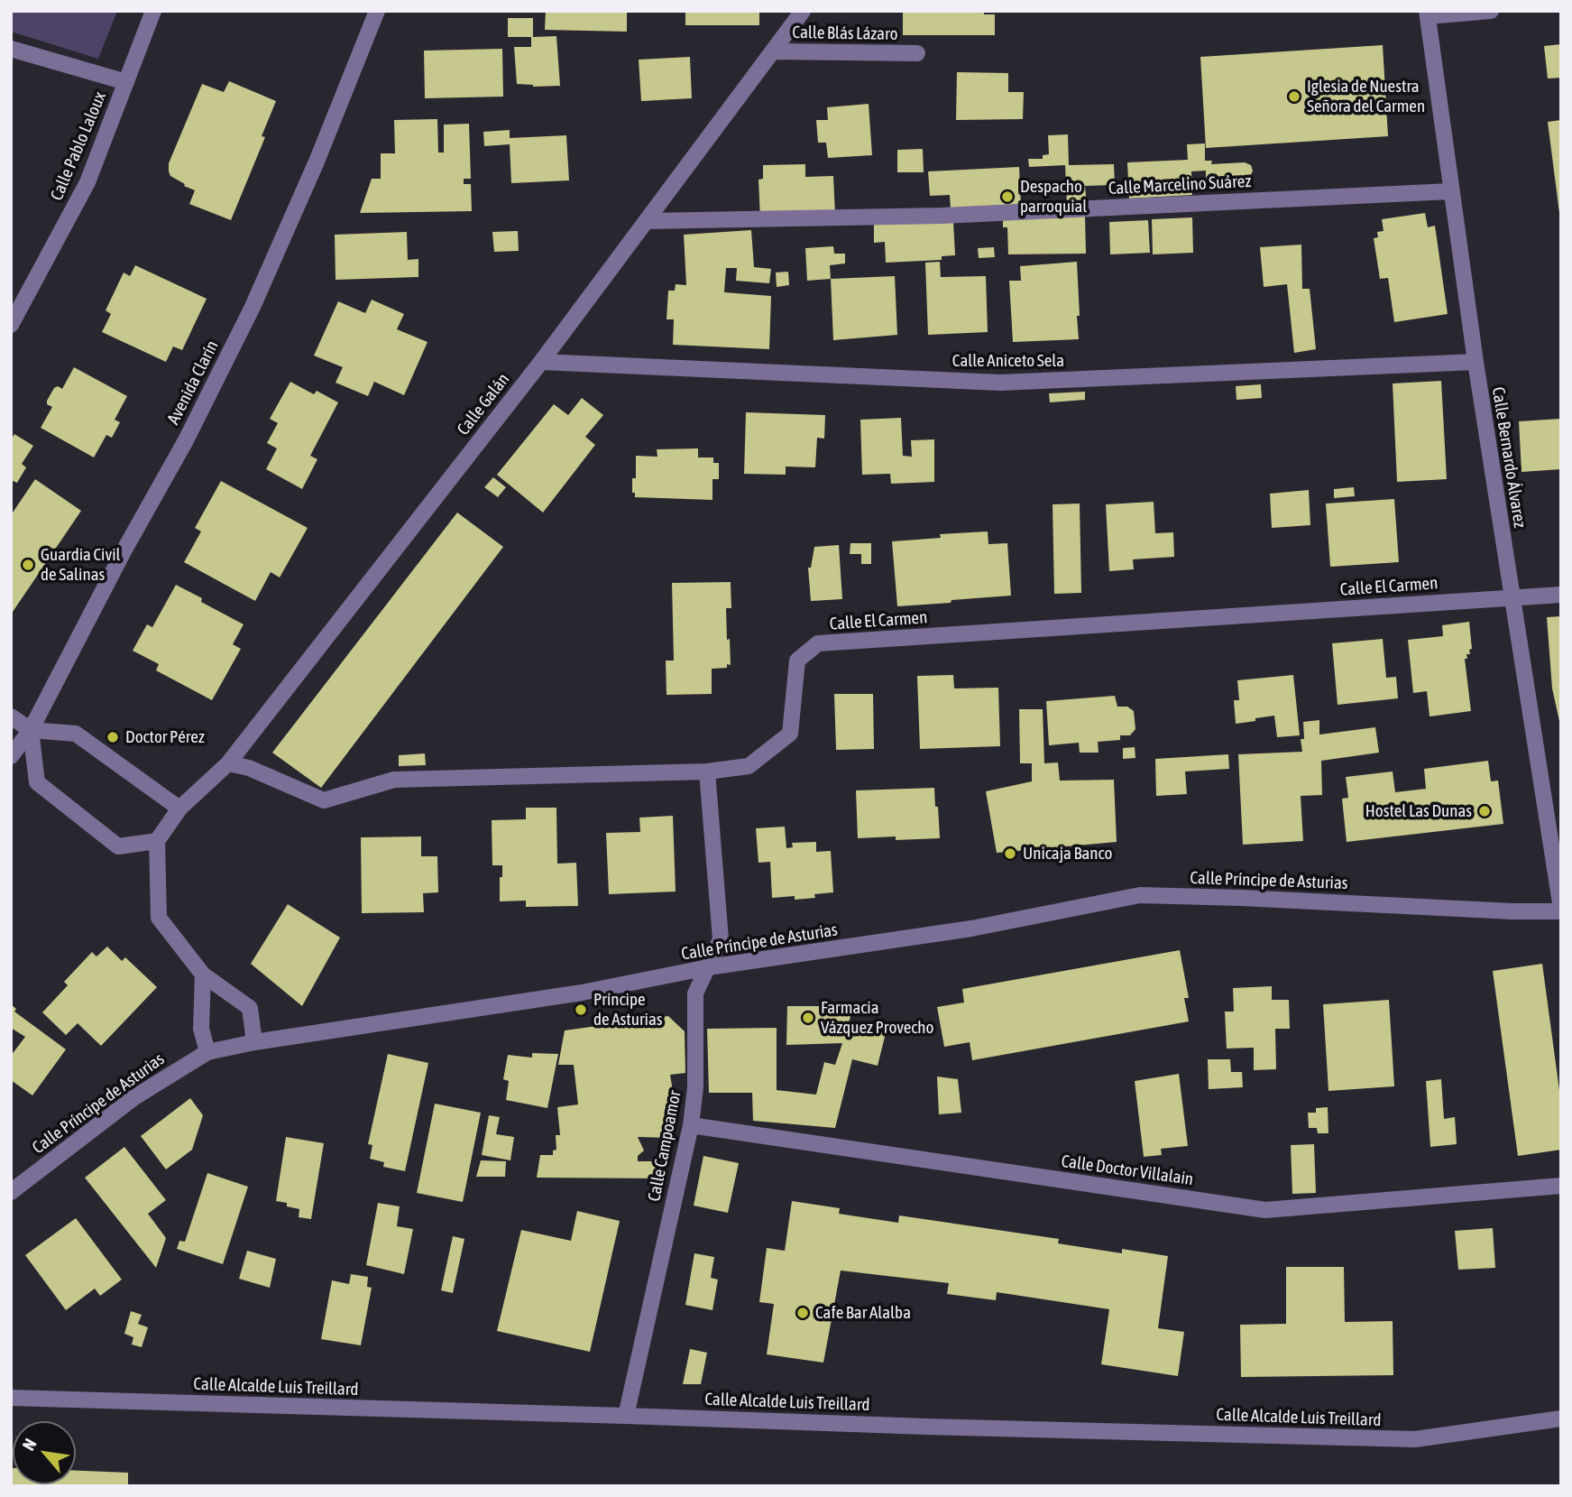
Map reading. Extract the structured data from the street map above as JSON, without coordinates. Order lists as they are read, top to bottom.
{
  "streets": {
    "street": [
      "Calle Blás Lázaro",
      "Calle Pablo Laloux",
      "Calle Marcelino Suárez",
      "Calle Aniceto Sela",
      "Avenida Clarín",
      "Calle Galán",
      "Calle Bernardo Álvarez",
      "Calle El Carmen",
      "Calle Príncipe de Asturias",
      "Calle Campoamor",
      "Calle Doctor Villalain",
      "Calle Alcalde Luis Treillard"
    ]
  },
  "crossings": [
    ["Calle Blás Lázaro", "Calle Galán"],
    ["Calle Marcelino Suárez", "Calle Galán"],
    ["Calle Marcelino Suárez", "Calle Bernardo Álvarez"],
    ["Calle Aniceto Sela", "Calle Galán"],
    ["Calle Aniceto Sela", "Calle Bernardo Álvarez"],
    ["Calle Galán", "Calle El Carmen"],
    ["Calle Bernardo Álvarez", "Calle El Carmen"],
    ["Calle Bernardo Álvarez", "Calle Príncipe de Asturias"],
    ["Calle El Carmen", "Calle Campoamor"],
    ["Calle Príncipe de Asturias", "Calle Campoamor"],
    ["Calle Campoamor", "Calle Doctor Villalain"],
    ["Calle Campoamor", "Calle Alcalde Luis Treillard"]
  ],
  "places": [
    "Iglesia de Nuestra Señora del Carmen",
    "Despacho parroquial",
    "Guardia Civil de Salinas",
    "Doctor Pérez",
    "Hostel Las Dunas",
    "Unicaja Banco",
    "Príncipe de Asturias",
    "Farmacia Vázquez Provecho",
    "Cafe Bar Alalba"
  ],
  "north": "top left"
}
